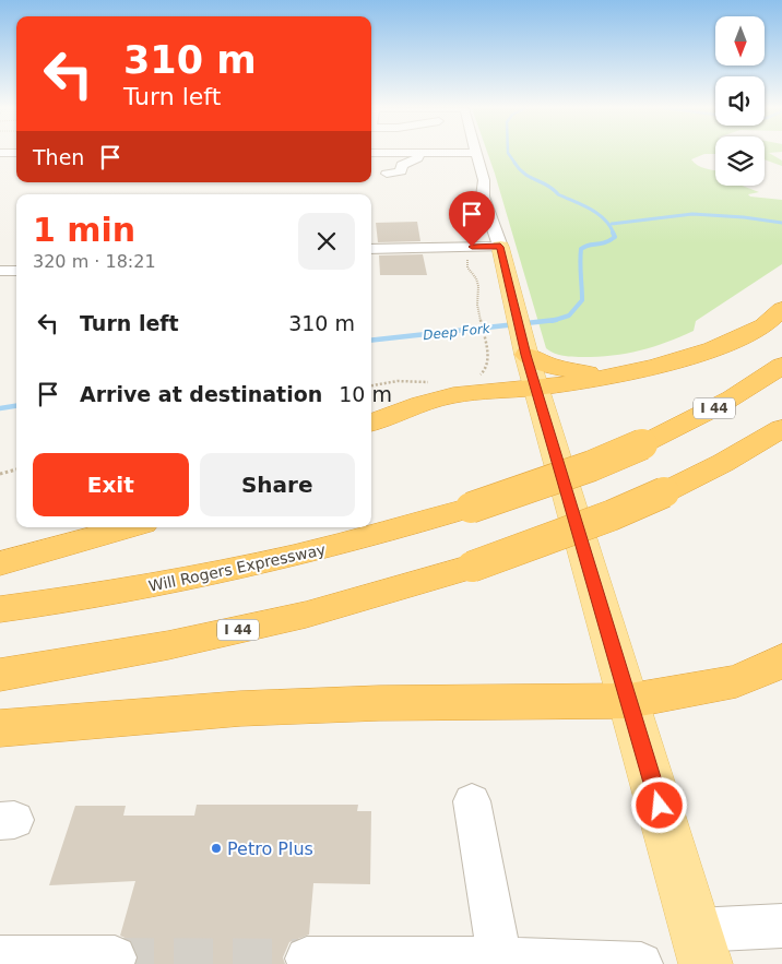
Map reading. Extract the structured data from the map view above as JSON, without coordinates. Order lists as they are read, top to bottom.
{
  "streets": {
    "highway": ["I 44", "Will Rogers Expressway"]
  },
  "water": ["Deep Fork"],
  "places": ["Petro Plus"],
  "north": "bottom",
  "page": {
    "turn": ["310 m", "Turn left"],
    "then": "Then",
    "heading": ["1 min", "320 m · 18:21"],
    "list": [
      {
        "name": "Turn left",
        "value": "310 m"
      },
      {
        "name": "Arrive at destination",
        "value": "10 m"
      }
    ],
    "buttons": ["Exit", "Share"]
  }
}
